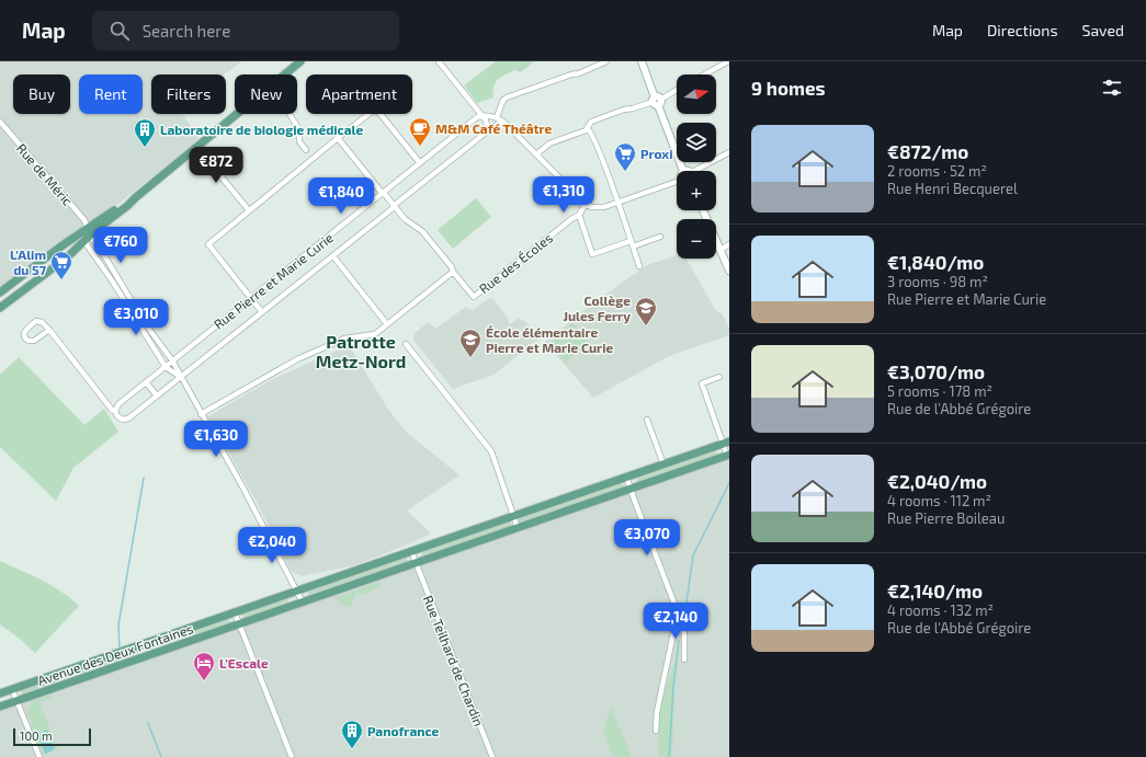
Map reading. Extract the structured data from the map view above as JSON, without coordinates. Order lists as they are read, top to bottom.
{
  "streets": {
    "main road": ["Avenue des Deux Fontaines"],
    "street": [
      "Rue de Méric",
      "Rue des Écoles",
      "Rue Pierre et Marie Curie",
      "Rue Teilhard de Chardin"
    ]
  },
  "crossings": [
    ["Avenue des Deux Fontaines", "Rue Teilhard de Chardin"]
  ],
  "districts": ["Patrotte Metz-Nord"],
  "places": {
    "cafe": ["M&M Café Théâtre"],
    "building": ["Laboratoire de biologie médicale", "Panofrance"],
    "supermarket": ["Proxi", "L'Alim du 57"],
    "school or university": ["Collège Jules Ferry", "École élémentaire Pierre et Marie Curie"],
    "hotel": ["L'Escale"]
  },
  "scale_bar": "100 m",
  "north": "right",
  "page": {
    "header": "Map",
    "search": "Search here",
    "nav": ["Map", "Directions", "Saved"],
    "heading": "9 homes",
    "map_buttons": ["+", "−"],
    "chip": [
      "Buy",
      "Rent",
      "Filters",
      "New",
      "Apartment"
    ],
    "list": [
      {
        "name": "€872/mo",
        "note": "2 rooms · 52 m² · Rue Henri Becquerel"
      },
      {
        "name": "€1,840/mo",
        "note": "3 rooms · 98 m² · Rue Pierre et Marie Curie"
      },
      {
        "name": "€3,070/mo",
        "note": "5 rooms · 178 m² · Rue de l'Abbé Grégoire"
      },
      {
        "name": "€2,040/mo",
        "note": "4 rooms · 112 m² · Rue Pierre Boileau"
      },
      {
        "name": "€2,140/mo",
        "note": "4 rooms · 132 m² · Rue de l'Abbé Grégoire"
      }
    ],
    "price": [
      "€872",
      "€1,310",
      "€1,840",
      "€760",
      "€3,010",
      "€1,630",
      "€3,070",
      "€2,040",
      "€2,140"
    ],
    "scale": "100 m"
  }
}
